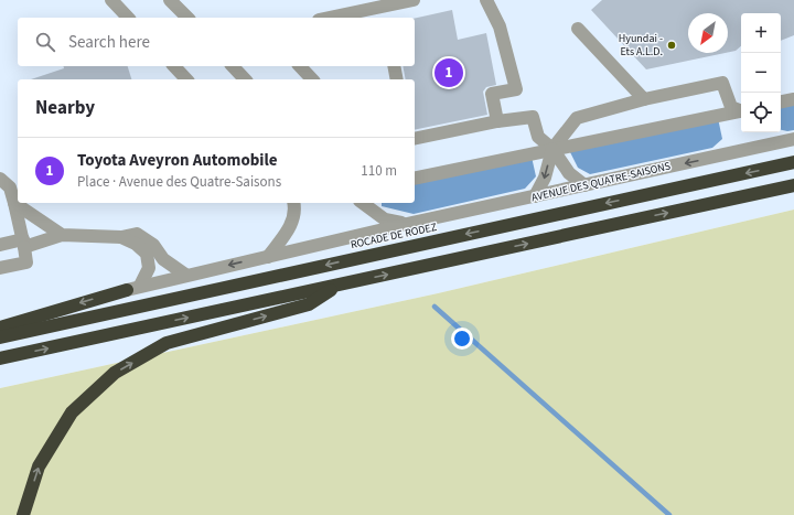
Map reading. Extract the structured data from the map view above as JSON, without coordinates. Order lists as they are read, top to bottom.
{
  "streets": {
    "highway": ["ROCADE DE RODEZ"],
    "street": ["AVENUE DES QUATRE-SAISONS"]
  },
  "places": ["Hyundai - Ets A.L.D."],
  "north": "bottom left",
  "page": {
    "map_buttons": ["+", "−"],
    "search": "Search here",
    "pins": "1",
    "heading": "Nearby",
    "list": [
      {
        "mark": "1",
        "name": "Toyota Aveyron Automobile",
        "note": "Place · Avenue des Quatre-Saisons",
        "value": "110 m"
      }
    ]
  }
}
